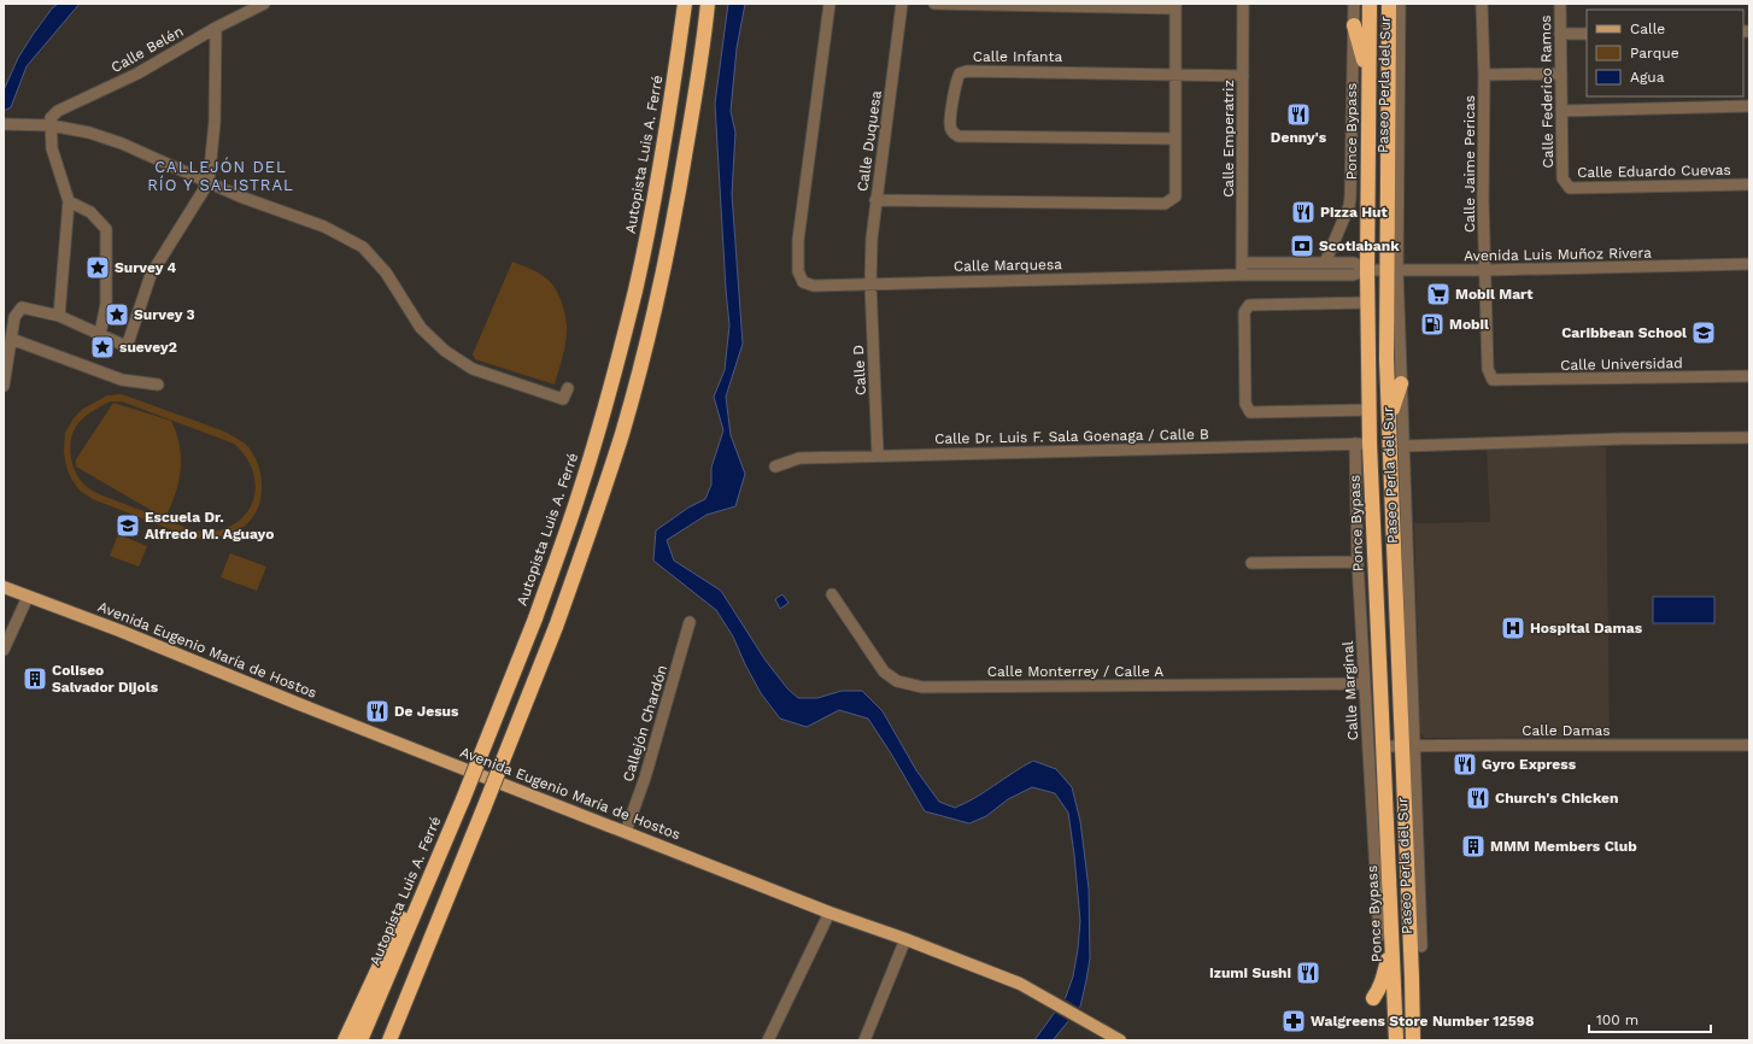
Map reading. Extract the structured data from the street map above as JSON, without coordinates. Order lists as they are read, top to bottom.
{
  "streets": {
    "highway": ["Ponce Bypass", "Autopista Luis A. Ferré"],
    "main road": ["Avenida Eugenio María de Hostos"],
    "street": [
      "Calle Belén",
      "Calle Infanta",
      "Paseo Perla del Sur",
      "Calle Federico Ramos",
      "Calle Emperatriz",
      "Calle Duquesa",
      "Calle Jaime Pericas",
      "Calle Eduardo Cuevas",
      "Avenida Luis Muñoz Rivera",
      "Calle Marquesa",
      "Calle Universidad",
      "Calle D",
      "Calle Dr. Luis F. Sala Goenaga / Calle B",
      "Calle Monterrey / Calle A",
      "Calle Marginal",
      "Callejón Chardón",
      "Calle Damas"
    ]
  },
  "crossings": [
    ["Calle Infanta", "Calle Emperatriz"],
    ["Paseo Perla del Sur", "Avenida Luis Muñoz Rivera"],
    ["Paseo Perla del Sur", "Calle Damas"],
    ["Calle Federico Ramos", "Calle Eduardo Cuevas"],
    ["Ponce Bypass", "Avenida Luis Muñoz Rivera"],
    ["Ponce Bypass", "Calle Marquesa"],
    ["Ponce Bypass", "Calle Dr. Luis F. Sala Goenaga / Calle B"],
    ["Ponce Bypass", "Calle Marginal"],
    ["Ponce Bypass", "Calle Damas"],
    ["Calle Emperatriz", "Calle Marquesa"],
    ["Calle Duquesa", "Calle Marquesa"],
    ["Calle Duquesa", "Calle D"],
    ["Calle Jaime Pericas", "Avenida Luis Muñoz Rivera"],
    ["Calle Jaime Pericas", "Calle Universidad"],
    ["Avenida Luis Muñoz Rivera", "Calle Marquesa"],
    ["Calle Marquesa", "Calle D"],
    ["Calle D", "Calle Dr. Luis F. Sala Goenaga / Calle B"],
    ["Calle Dr. Luis F. Sala Goenaga / Calle B", "Calle Marginal"],
    ["Avenida Eugenio María de Hostos", "Callejón Chardón"],
    ["Calle Monterrey / Calle A", "Calle Marginal"]
  ],
  "districts": ["CALLEJÓN DEL RÍO Y SALISTRAL"],
  "places": {
    "restaurant": [
      "Denny's",
      "Pizza Hut",
      "De Jesus",
      "Gyro Express",
      "Church's Chicken",
      "Izumi Sushi"
    ],
    "bank": ["Scotiabank"],
    "place": ["Survey 4", "Survey 3", "suevey2"],
    "supermarket": ["Mobil Mart"],
    "fuel station": ["Mobil"],
    "school or university": ["Caribbean School", "Escuela Dr. Alfredo M. Aguayo"],
    "hospital": ["Hospital Damas"],
    "building": ["Coliseo Salvador Dijols", "MMM Members Club"],
    "pharmacy": ["Walgreens Store Number 12598"]
  },
  "legend": ["Calle", "Parque", "Agua"],
  "scale_bar": "100 m"
}
